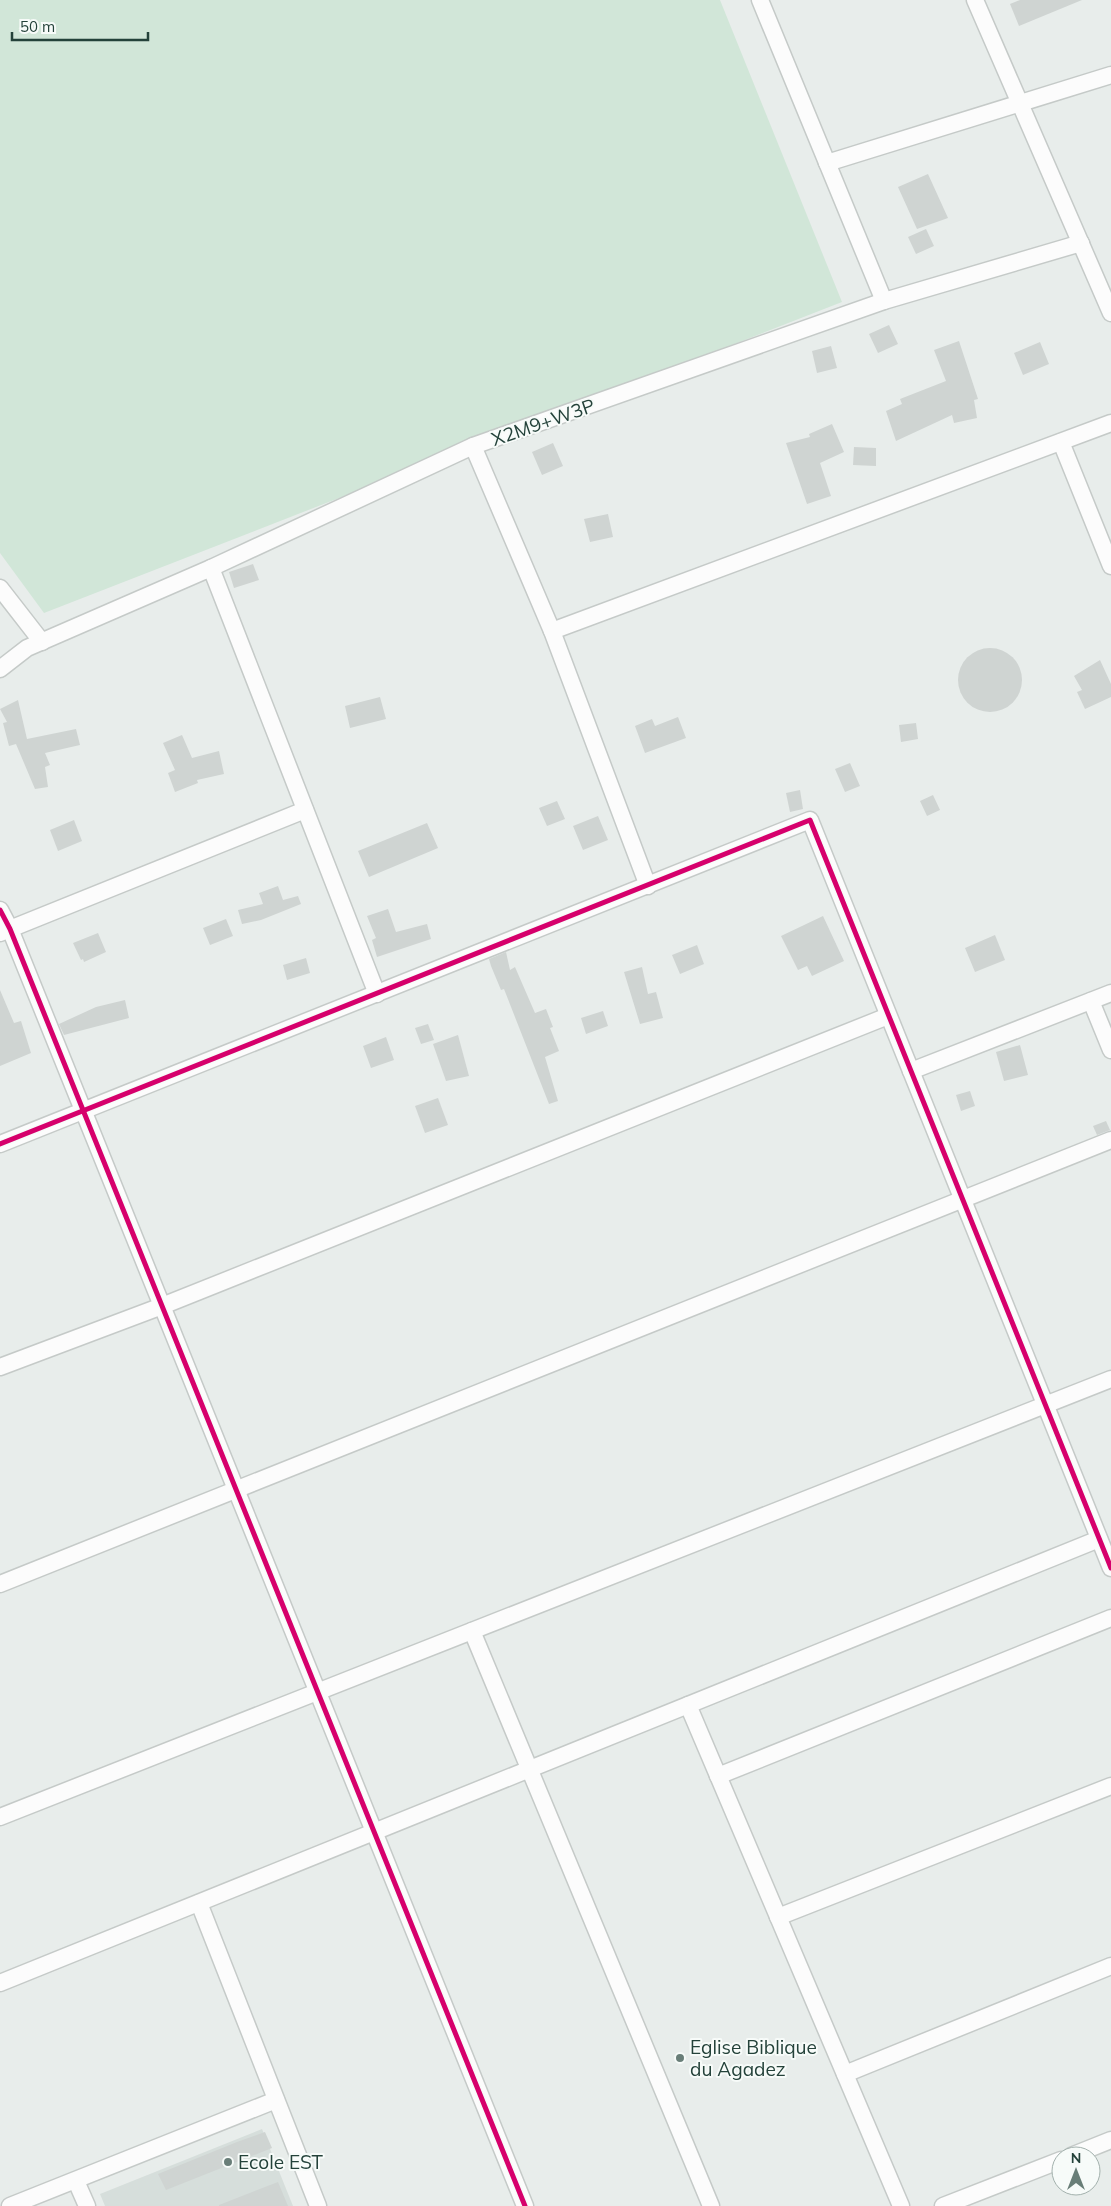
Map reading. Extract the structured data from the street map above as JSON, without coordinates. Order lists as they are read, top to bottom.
{
  "streets": {
    "street": ["X2M9+W3P"]
  },
  "places": ["Eglise Biblique du Agadez", "Ecole EST"],
  "scale_bar": "50 m",
  "north": "top"
}
